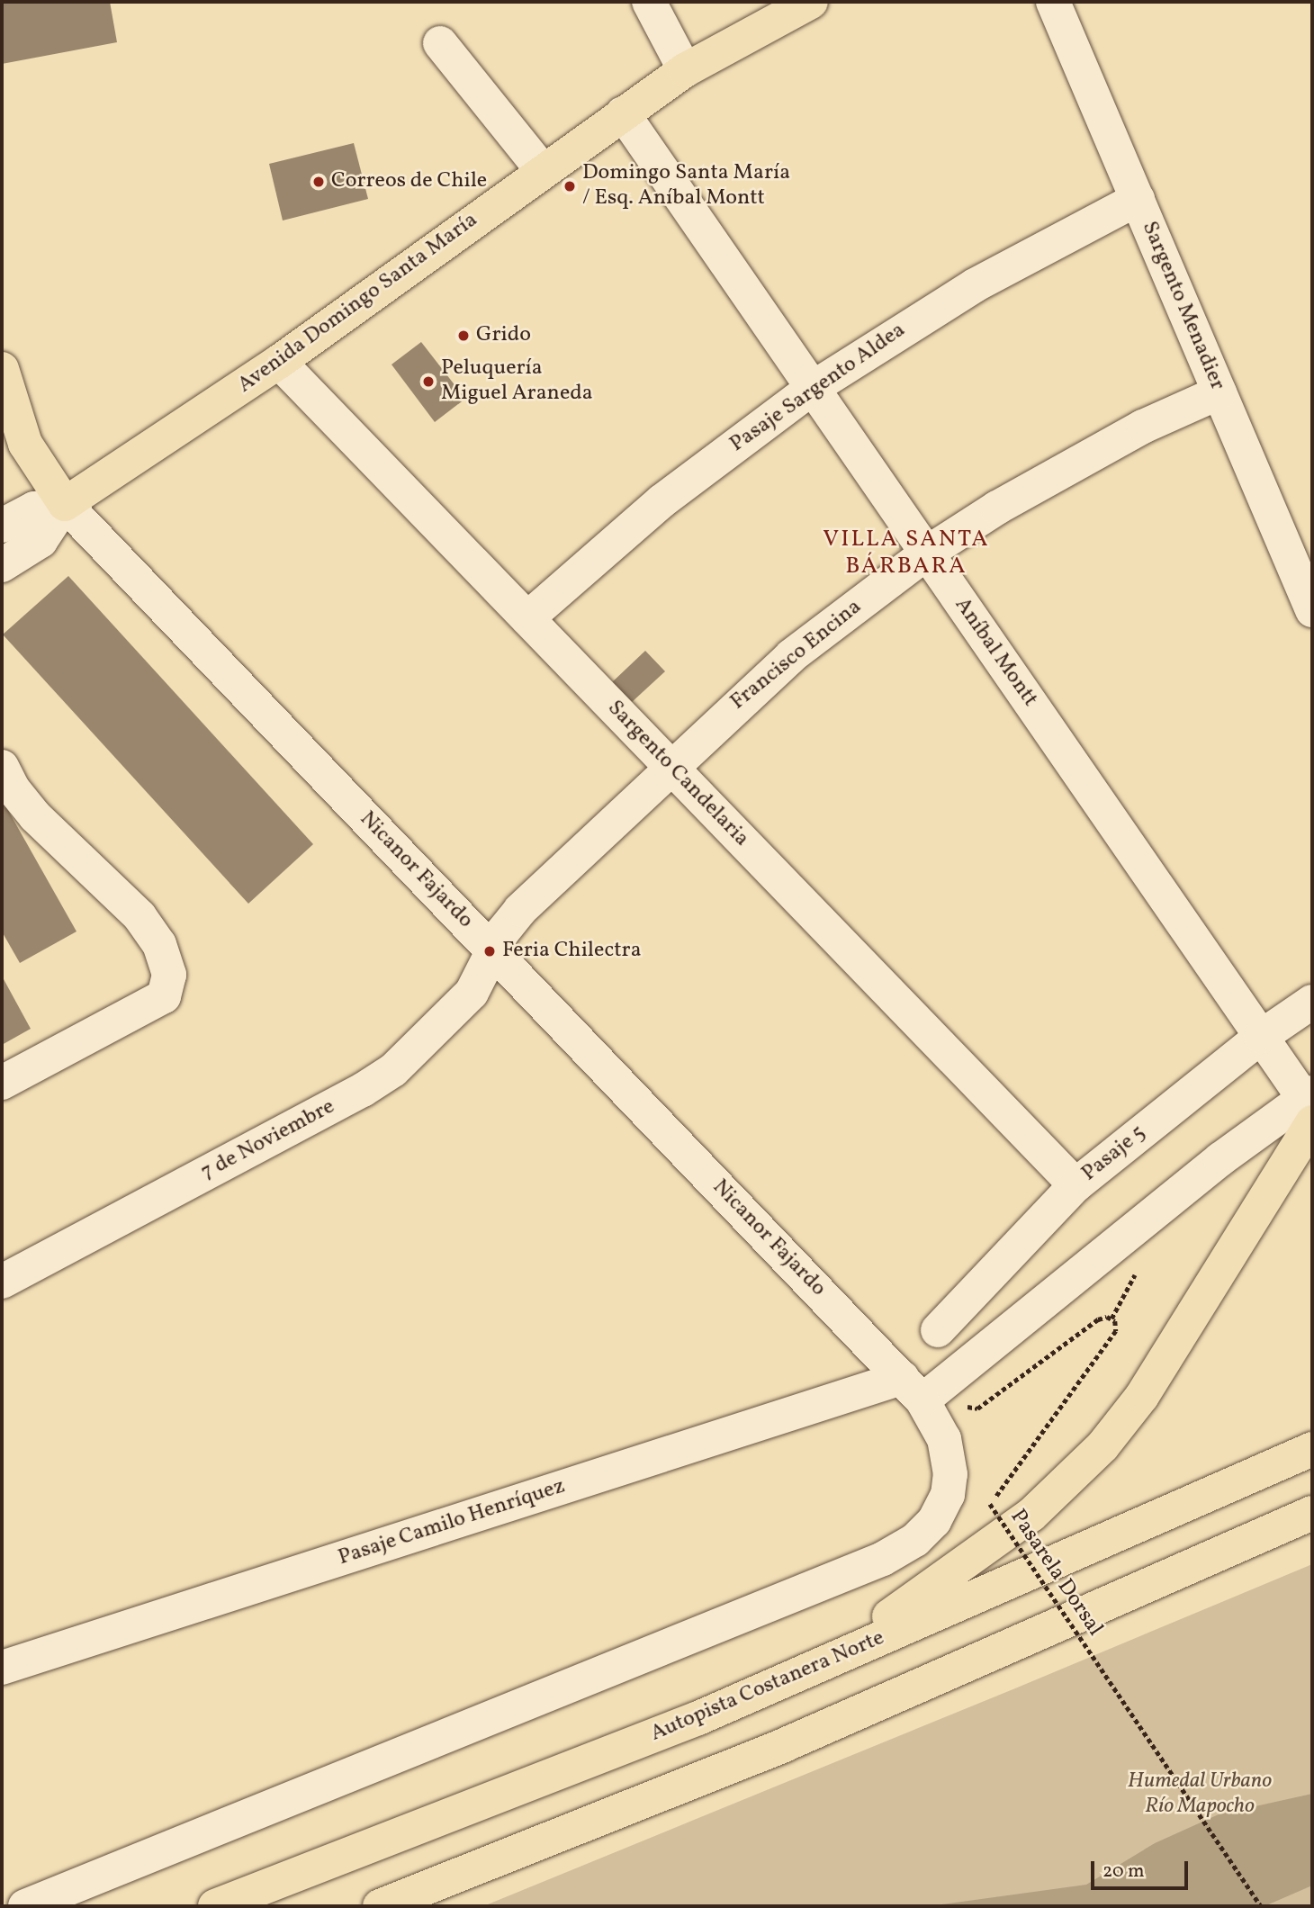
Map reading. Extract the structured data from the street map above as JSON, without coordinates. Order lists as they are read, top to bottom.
{
  "streets": {
    "main road": ["Avenida Domingo Santa María", "Nicanor Fajardo", "Autopista Costanera Norte"],
    "street": [
      "Sargento Menadier",
      "Pasaje Sargento Aldea",
      "Aníbal Montt",
      "Francisco Encina",
      "Sargento Candelaria",
      "7 de Noviembre",
      "Pasaje 5",
      "Pasaje Camilo Henríquez"
    ],
    "path": ["Pasarela Dorsal"]
  },
  "crossings": [
    ["Avenida Domingo Santa María", "Aníbal Montt"],
    ["Avenida Domingo Santa María", "Sargento Candelaria"],
    ["Avenida Domingo Santa María", "Nicanor Fajardo"],
    ["Sargento Menadier", "Pasaje Sargento Aldea"],
    ["Sargento Menadier", "Francisco Encina"],
    ["Pasaje Sargento Aldea", "Aníbal Montt"],
    ["Pasaje Sargento Aldea", "Sargento Candelaria"],
    ["Aníbal Montt", "Francisco Encina"],
    ["Aníbal Montt", "Pasaje 5"],
    ["Francisco Encina", "Sargento Candelaria"],
    ["Francisco Encina", "Nicanor Fajardo"],
    ["Francisco Encina", "7 de Noviembre"],
    ["Sargento Candelaria", "Pasaje 5"],
    ["Nicanor Fajardo", "7 de Noviembre"],
    ["Nicanor Fajardo", "Pasaje Camilo Henríquez"]
  ],
  "districts": ["VILLA SANTA BÁRBARA"],
  "parks": ["Humedal Urbano Río Mapocho"],
  "places": [
    "Correos de Chile",
    "Domingo Santa María / Esq. Aníbal Montt",
    "Grido",
    "Peluquería Miguel Araneda",
    "Feria Chilectra"
  ],
  "scale_bar": "20 m"
}
